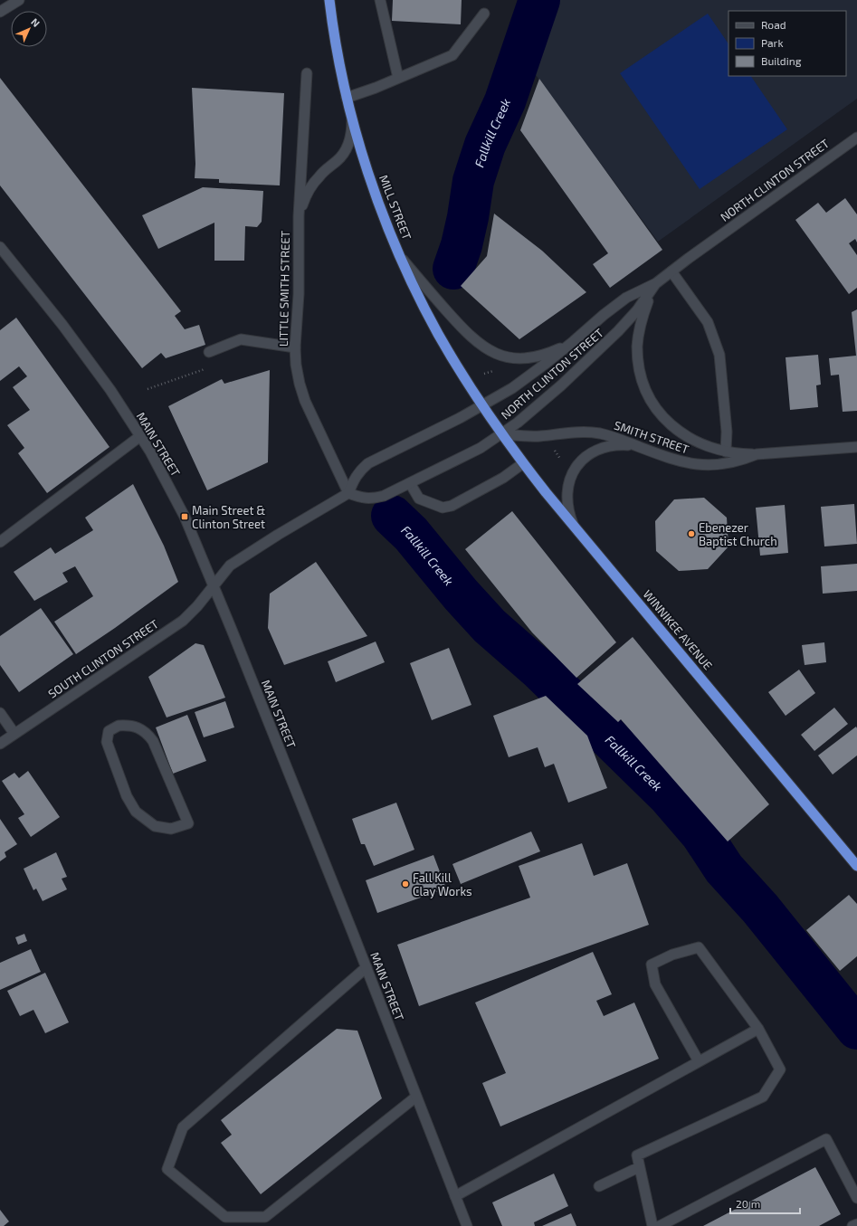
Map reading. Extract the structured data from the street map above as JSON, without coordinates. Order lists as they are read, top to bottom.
{
  "streets": {
    "highway": ["MILL STREET", "WINNIKEE AVENUE"],
    "street": [
      "NORTH CLINTON STREET",
      "LITTLE SMITH STREET",
      "SMITH STREET",
      "MAIN STREET",
      "SOUTH CLINTON STREET"
    ]
  },
  "crossings": [
    ["NORTH CLINTON STREET", "MILL STREET"],
    ["NORTH CLINTON STREET", "LITTLE SMITH STREET"],
    ["NORTH CLINTON STREET", "SMITH STREET"],
    ["NORTH CLINTON STREET", "WINNIKEE AVENUE"],
    ["MILL STREET", "WINNIKEE AVENUE"],
    ["SMITH STREET", "WINNIKEE AVENUE"],
    ["MAIN STREET", "SOUTH CLINTON STREET"]
  ],
  "water": ["Fallkill Creek"],
  "places": {
    "transit": ["Main Street & Clinton Street"],
    "other": ["Ebenezer Baptist Church", "Fall Kill Clay Works"]
  },
  "legend": ["Road", "Park", "Building"],
  "scale_bar": "20 m",
  "north": "top right"
}
